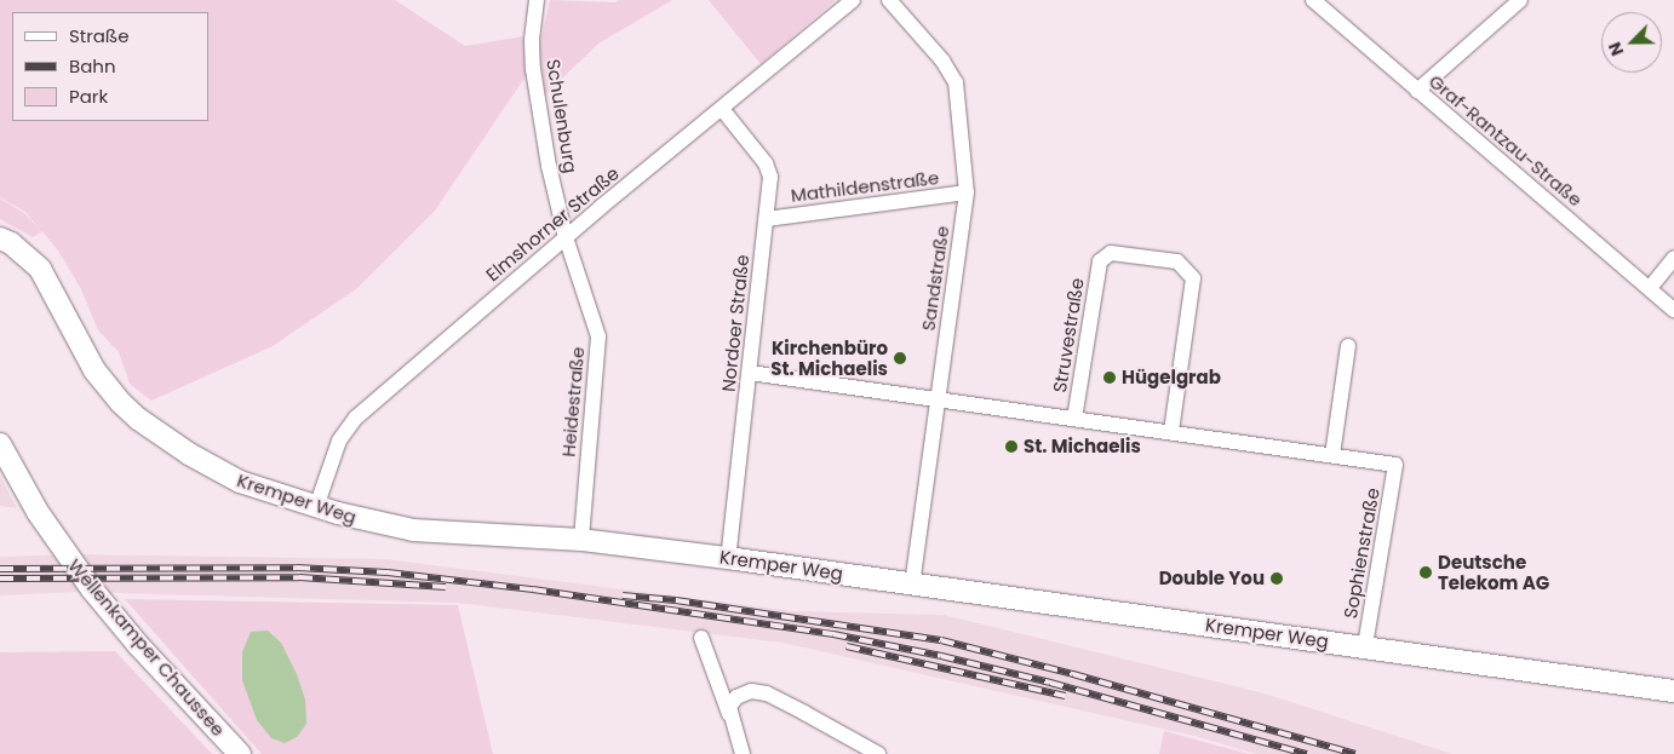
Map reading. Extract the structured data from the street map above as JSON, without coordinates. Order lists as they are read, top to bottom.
{
  "streets": {
    "street": [
      "Schulenburg",
      "Graf-Rantzau-Straße",
      "Mathildenstraße",
      "Elmshorner Straße",
      "Sandstraße",
      "Nordoer Straße",
      "Struvestraße",
      "Heidestraße",
      "Kremper Weg",
      "Sophienstraße",
      "Wellenkamper Chaussee"
    ]
  },
  "crossings": [
    ["Schulenburg", "Elmshorner Straße"],
    ["Schulenburg", "Heidestraße"],
    ["Mathildenstraße", "Sandstraße"],
    ["Mathildenstraße", "Nordoer Straße"],
    ["Elmshorner Straße", "Nordoer Straße"],
    ["Elmshorner Straße", "Heidestraße"],
    ["Elmshorner Straße", "Kremper Weg"],
    ["Sandstraße", "Struvestraße"],
    ["Sandstraße", "Kremper Weg"],
    ["Nordoer Straße", "Struvestraße"],
    ["Nordoer Straße", "Kremper Weg"],
    ["Struvestraße", "Sophienstraße"],
    ["Heidestraße", "Kremper Weg"],
    ["Kremper Weg", "Sophienstraße"]
  ],
  "places": [
    "Kirchenbüro St. Michaelis",
    "Hügelgrab",
    "St. Michaelis",
    "Deutsche Telekom AG",
    "Double You"
  ],
  "legend": ["Straße", "Bahn", "Park"],
  "north": "bottom left"
}
